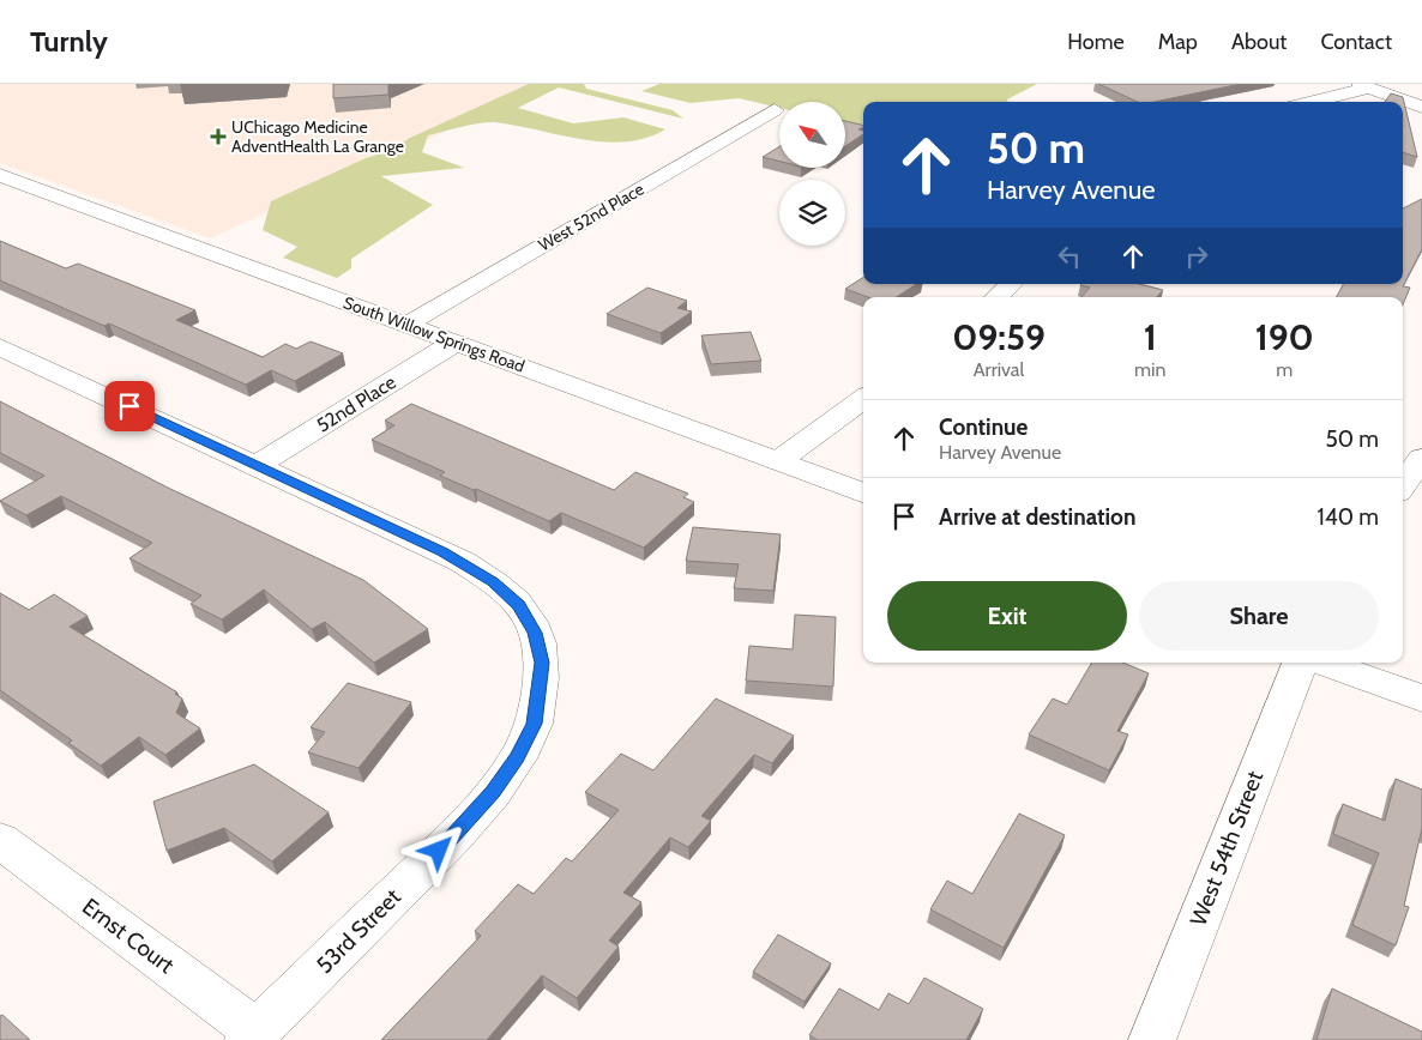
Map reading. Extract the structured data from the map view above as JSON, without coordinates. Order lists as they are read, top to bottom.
{
  "streets": {
    "street": [
      "West 52nd Place",
      "South Willow Springs Road",
      "52nd Place",
      "West 54th Street",
      "53rd Street",
      "Ernst Court"
    ]
  },
  "crossings": [
    ["West 52nd Place", "South Willow Springs Road"],
    ["South Willow Springs Road", "52nd Place"],
    ["52nd Place", "53rd Street"],
    ["53rd Street", "Ernst Court"]
  ],
  "places": {
    "health": ["UChicago Medicine AdventHealth La Grange"]
  },
  "north": "top left",
  "page": {
    "header": "Turnly",
    "nav": [
      "Home",
      "Map",
      "About",
      "Contact"
    ],
    "turn": ["50 m", "Harvey Avenue"],
    "eta": [
      "09:59",
      "Arrival",
      "1",
      "min",
      "190",
      "m"
    ],
    "list": [
      {
        "name": "Continue",
        "note": "Harvey Avenue",
        "value": "50 m"
      },
      {
        "name": "Arrive at destination",
        "value": "140 m"
      }
    ],
    "buttons": ["Exit", "Share"]
  }
}
